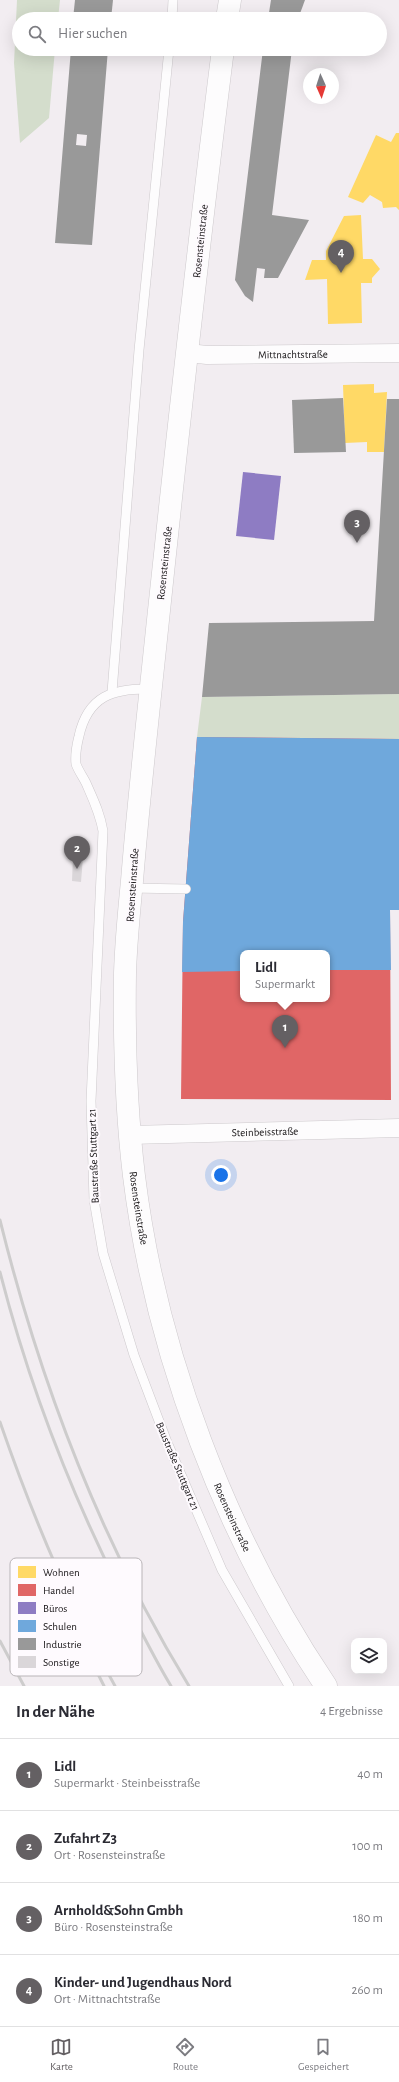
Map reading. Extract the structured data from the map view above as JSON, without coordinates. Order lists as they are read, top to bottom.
{
  "streets": {
    "street": ["Rosensteinstraße", "Mittnachtstraße", "Steinbeisstraße"],
    "lane": ["Baustraße Stuttgart 21"]
  },
  "crossings": [
    ["Rosensteinstraße", "Mittnachtstraße"],
    ["Rosensteinstraße", "Steinbeisstraße"],
    ["Rosensteinstraße", "Baustraße Stuttgart 21"]
  ],
  "legend": [
    "Wohnen",
    "Handel",
    "Büros",
    "Schulen",
    "Industrie",
    "Sonstige"
  ],
  "north": "bottom",
  "page": {
    "search": "Hier suchen",
    "pins": [
      "4",
      "3",
      "2",
      "1"
    ],
    "popup": ["Lidl", "Supermarkt"],
    "heading": ["In der Nähe", "4 Ergebnisse"],
    "list": [
      {
        "mark": "1",
        "name": "Lidl",
        "note": "Supermarkt · Steinbeisstraße",
        "value": "40 m"
      },
      {
        "mark": "2",
        "name": "Zufahrt Z3",
        "note": "Ort · Rosensteinstraße",
        "value": "100 m"
      },
      {
        "mark": "3",
        "name": "Arnhold&Sohn Gmbh",
        "note": "Büro · Rosensteinstraße",
        "value": "180 m"
      },
      {
        "mark": "4",
        "name": "Kinder- und Jugendhaus Nord",
        "note": "Ort · Mittnachtstraße",
        "value": "260 m"
      }
    ],
    "nav": ["Karte", "Route", "Gespeichert"]
  }
}
